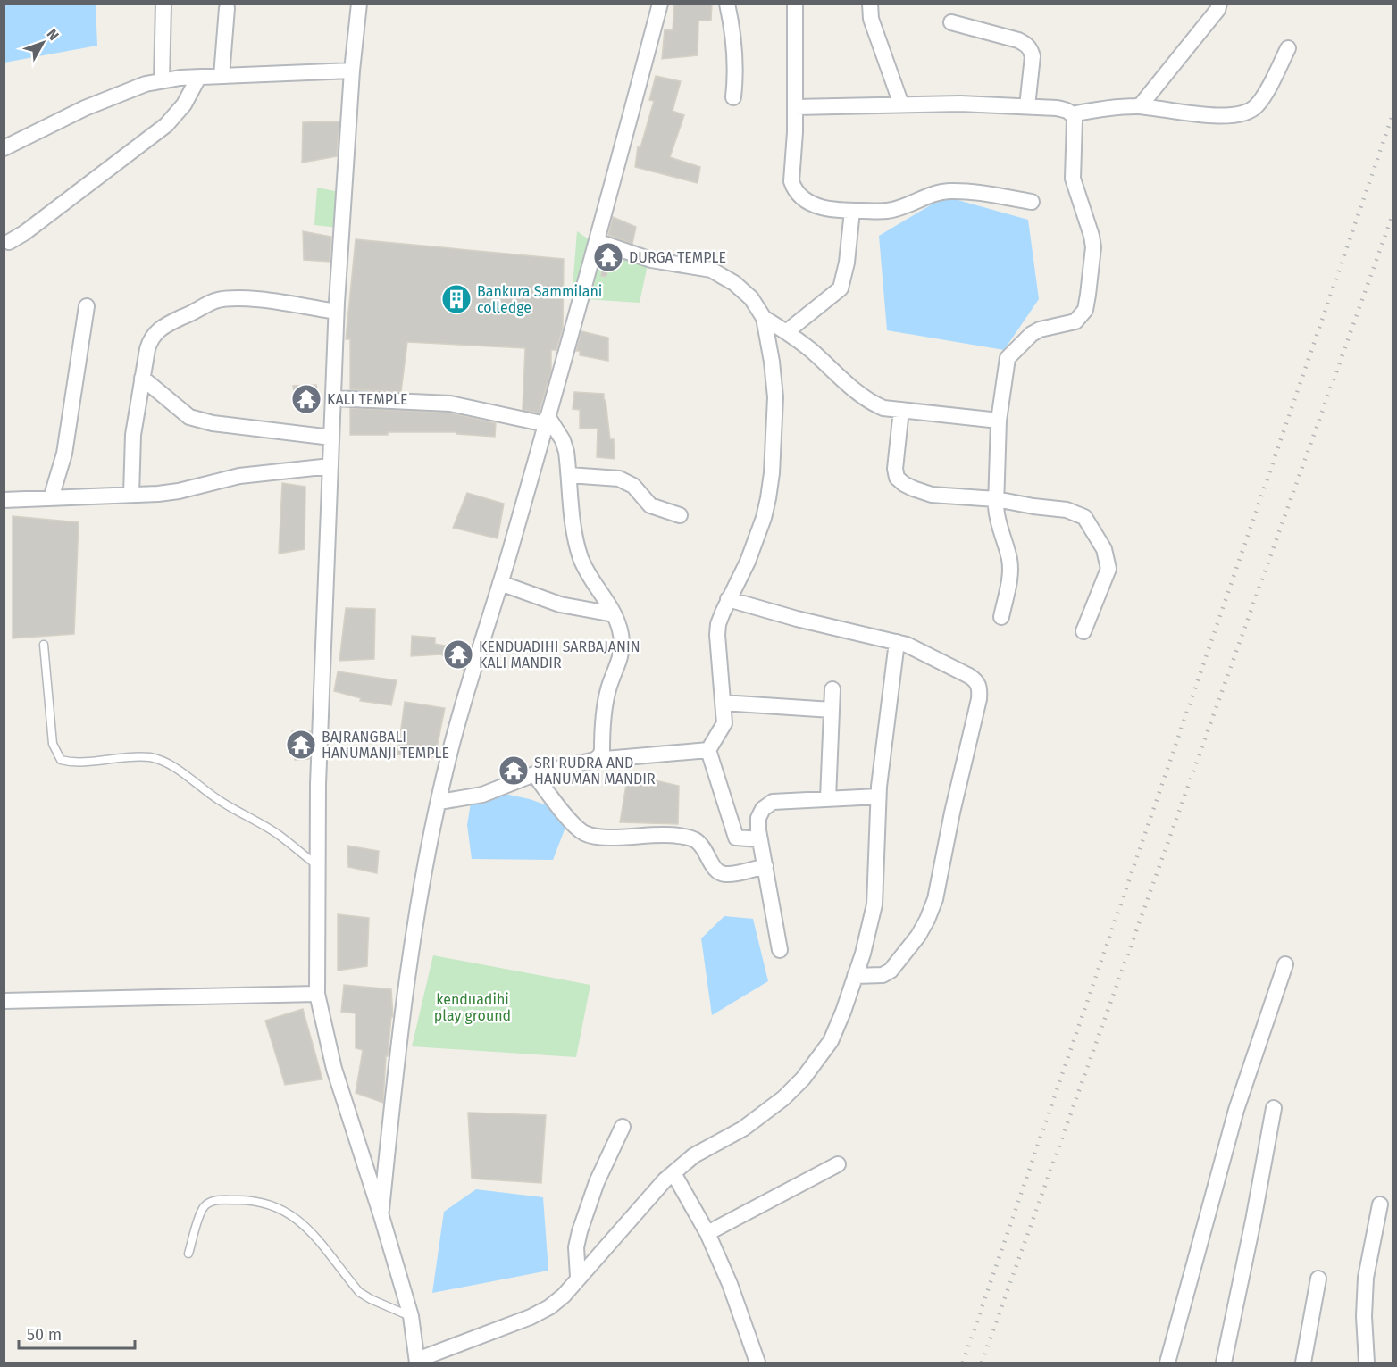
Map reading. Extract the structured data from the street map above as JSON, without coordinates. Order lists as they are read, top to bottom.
{
  "parks": ["kenduadihi play ground"],
  "places": {
    "temple": [
      "DURGA TEMPLE",
      "KALI TEMPLE",
      "KENDUADIHI SARBAJANIN KALI MANDIR",
      "BAJRANGBALI HANUMANJI TEMPLE",
      "SRI RUDRA AND HANUMAN MANDIR"
    ],
    "building": ["Bankura Sammilani colledge"]
  },
  "scale_bar": "50 m",
  "north": "top right"
}
